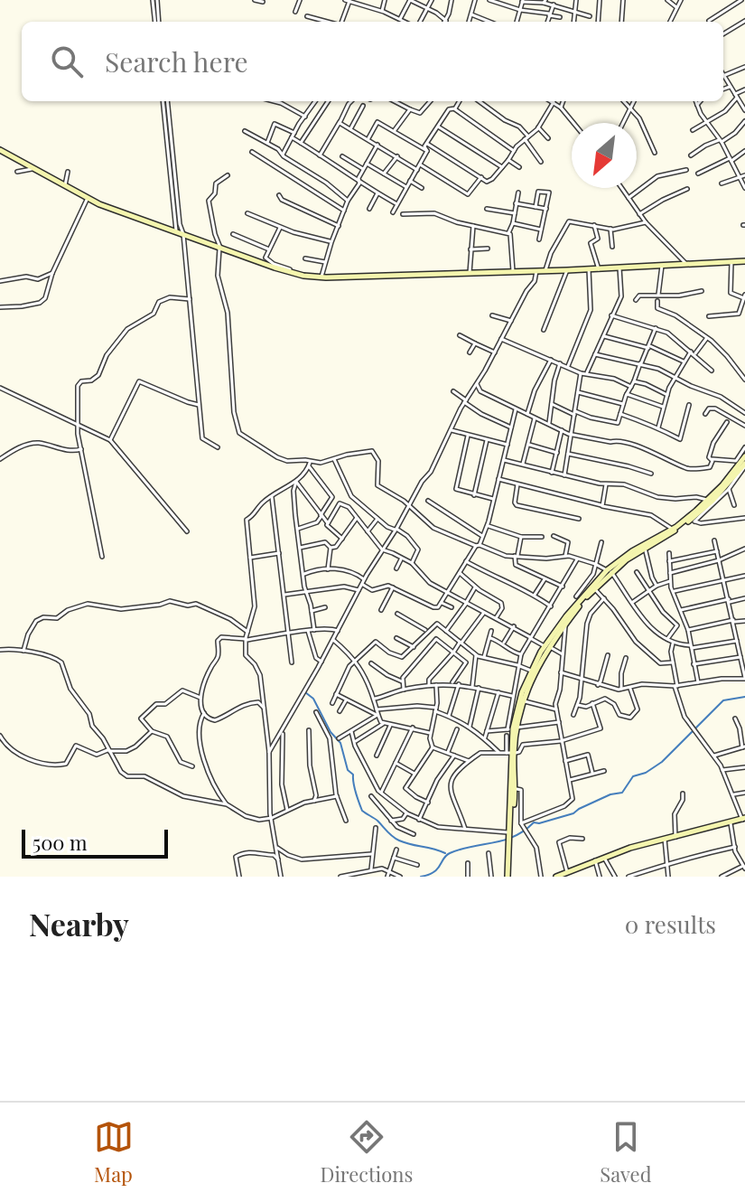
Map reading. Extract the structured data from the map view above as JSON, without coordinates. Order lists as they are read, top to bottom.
{
  "scale_bar": "500 m",
  "north": "bottom left",
  "page": {
    "search": "Search here",
    "scale": "500 m",
    "heading": ["Nearby", "0 results"],
    "nav": ["Map", "Directions", "Saved"]
  }
}
